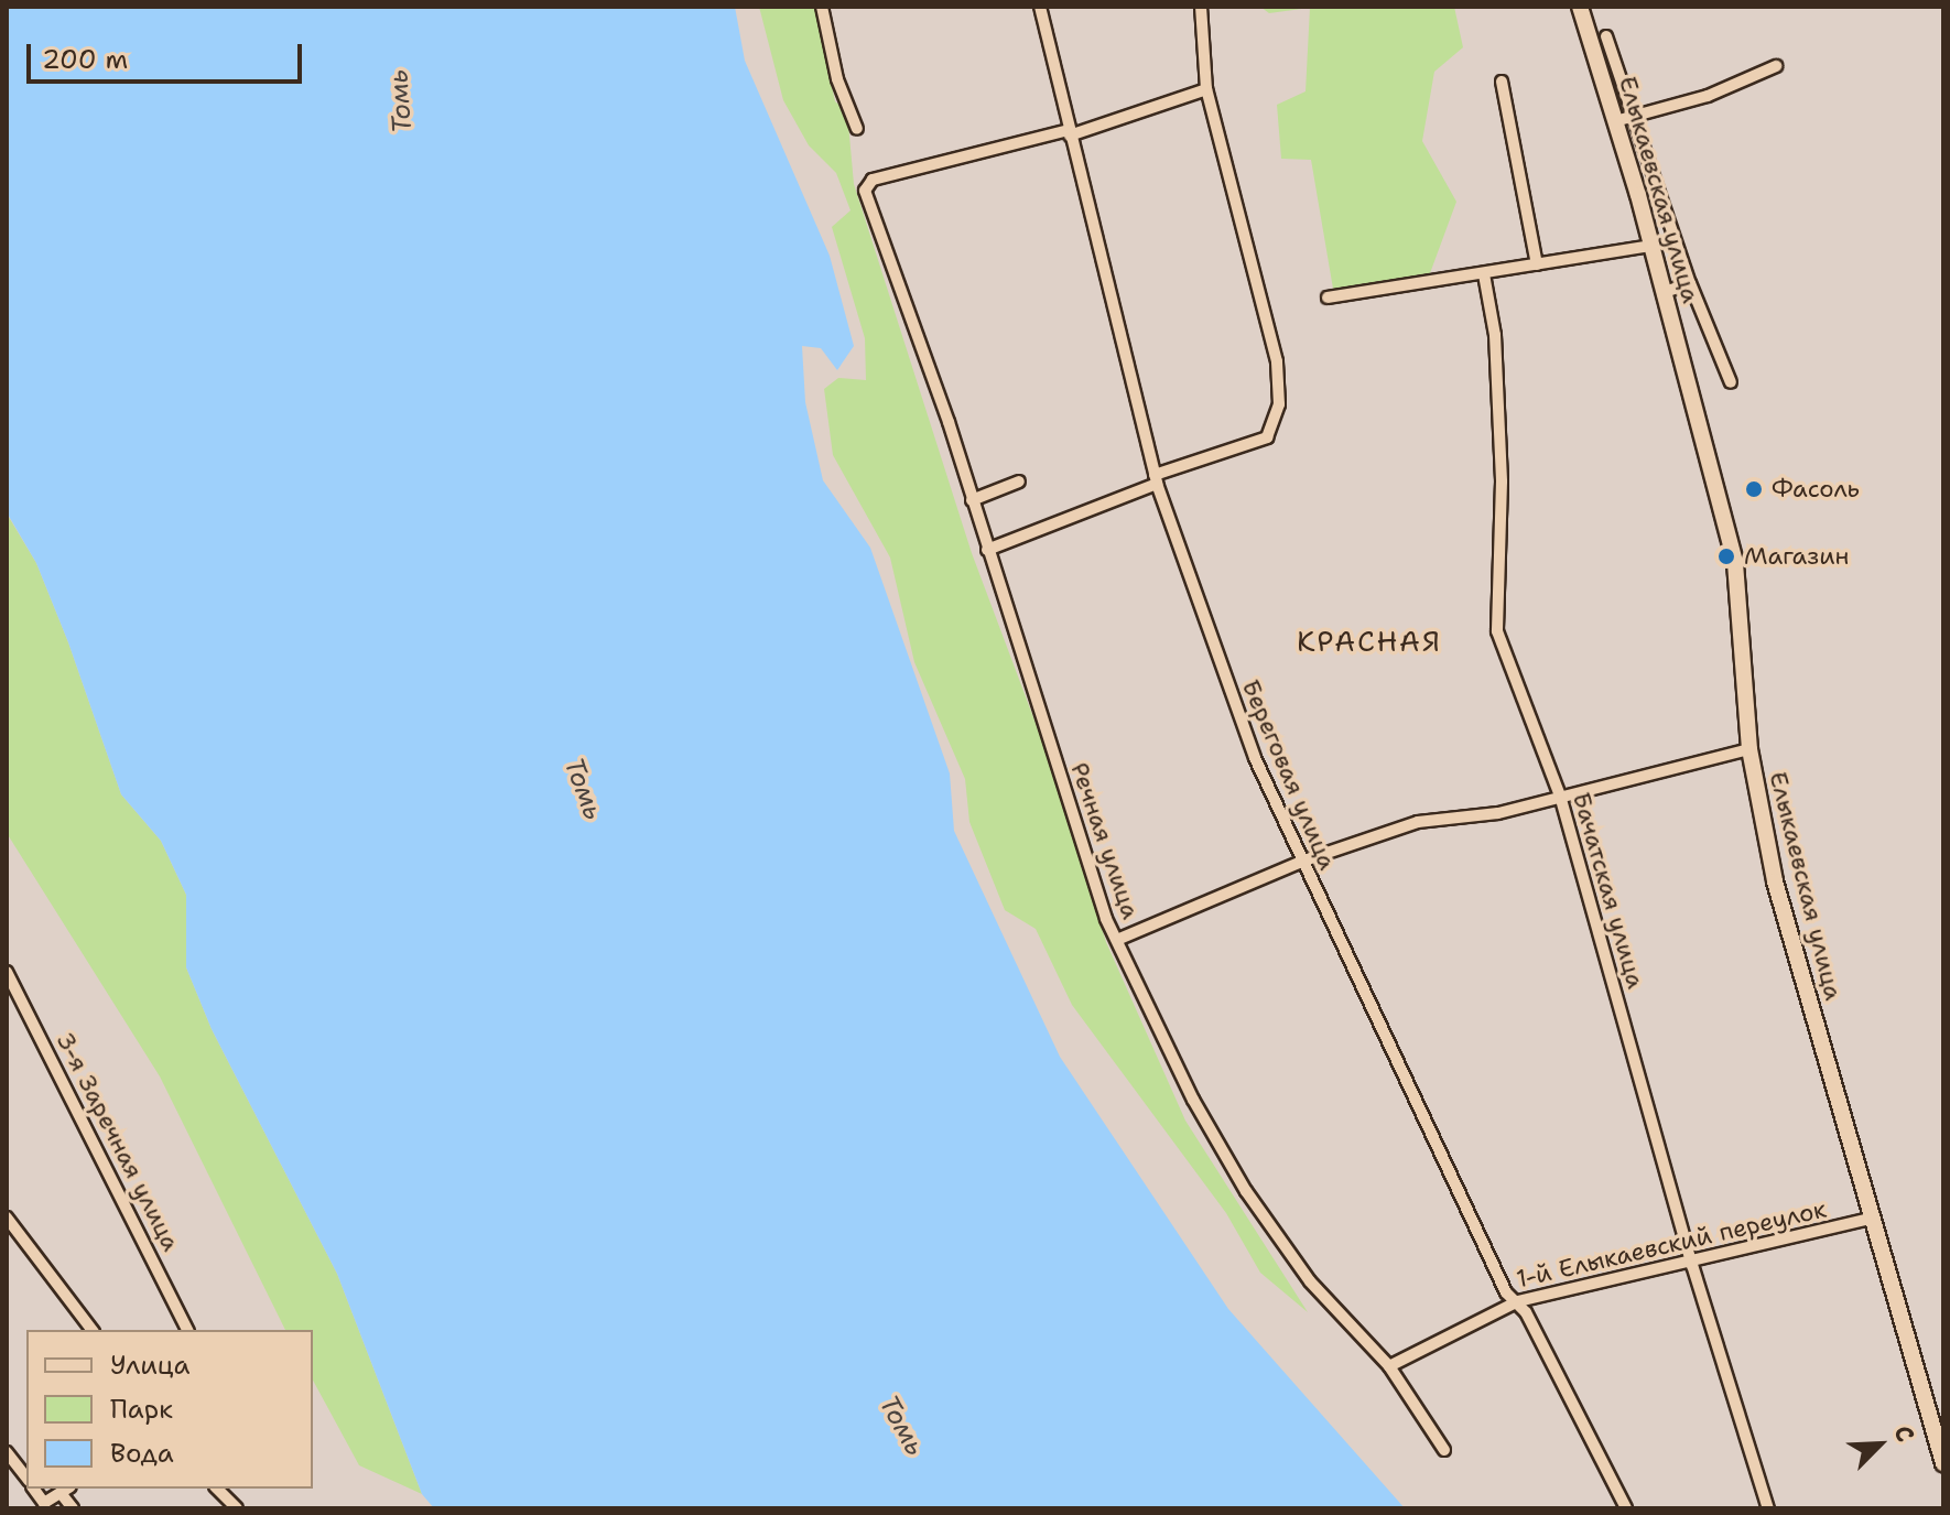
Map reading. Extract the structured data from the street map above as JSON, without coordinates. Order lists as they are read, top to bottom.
{
  "streets": {
    "street": [
      "Елыкаевская улица",
      "Береговая улица",
      "Речная улица",
      "Бачатская улица",
      "3-я Заречная улица",
      "1-й Елыкаевский переулок"
    ]
  },
  "crossings": [
    ["Елыкаевская улица", "1-й Елыкаевский переулок"],
    ["Береговая улица", "Речная улица"],
    ["Береговая улица", "1-й Елыкаевский переулок"],
    ["Речная улица", "1-й Елыкаевский переулок"],
    ["Бачатская улица", "1-й Елыкаевский переулок"]
  ],
  "districts": ["КРАСНАЯ"],
  "water": ["Томь"],
  "places": ["Фасоль", "Магазин"],
  "legend": ["Улица", "Парк", "Вода"],
  "scale_bar": "200 m",
  "north": "top right"
}
